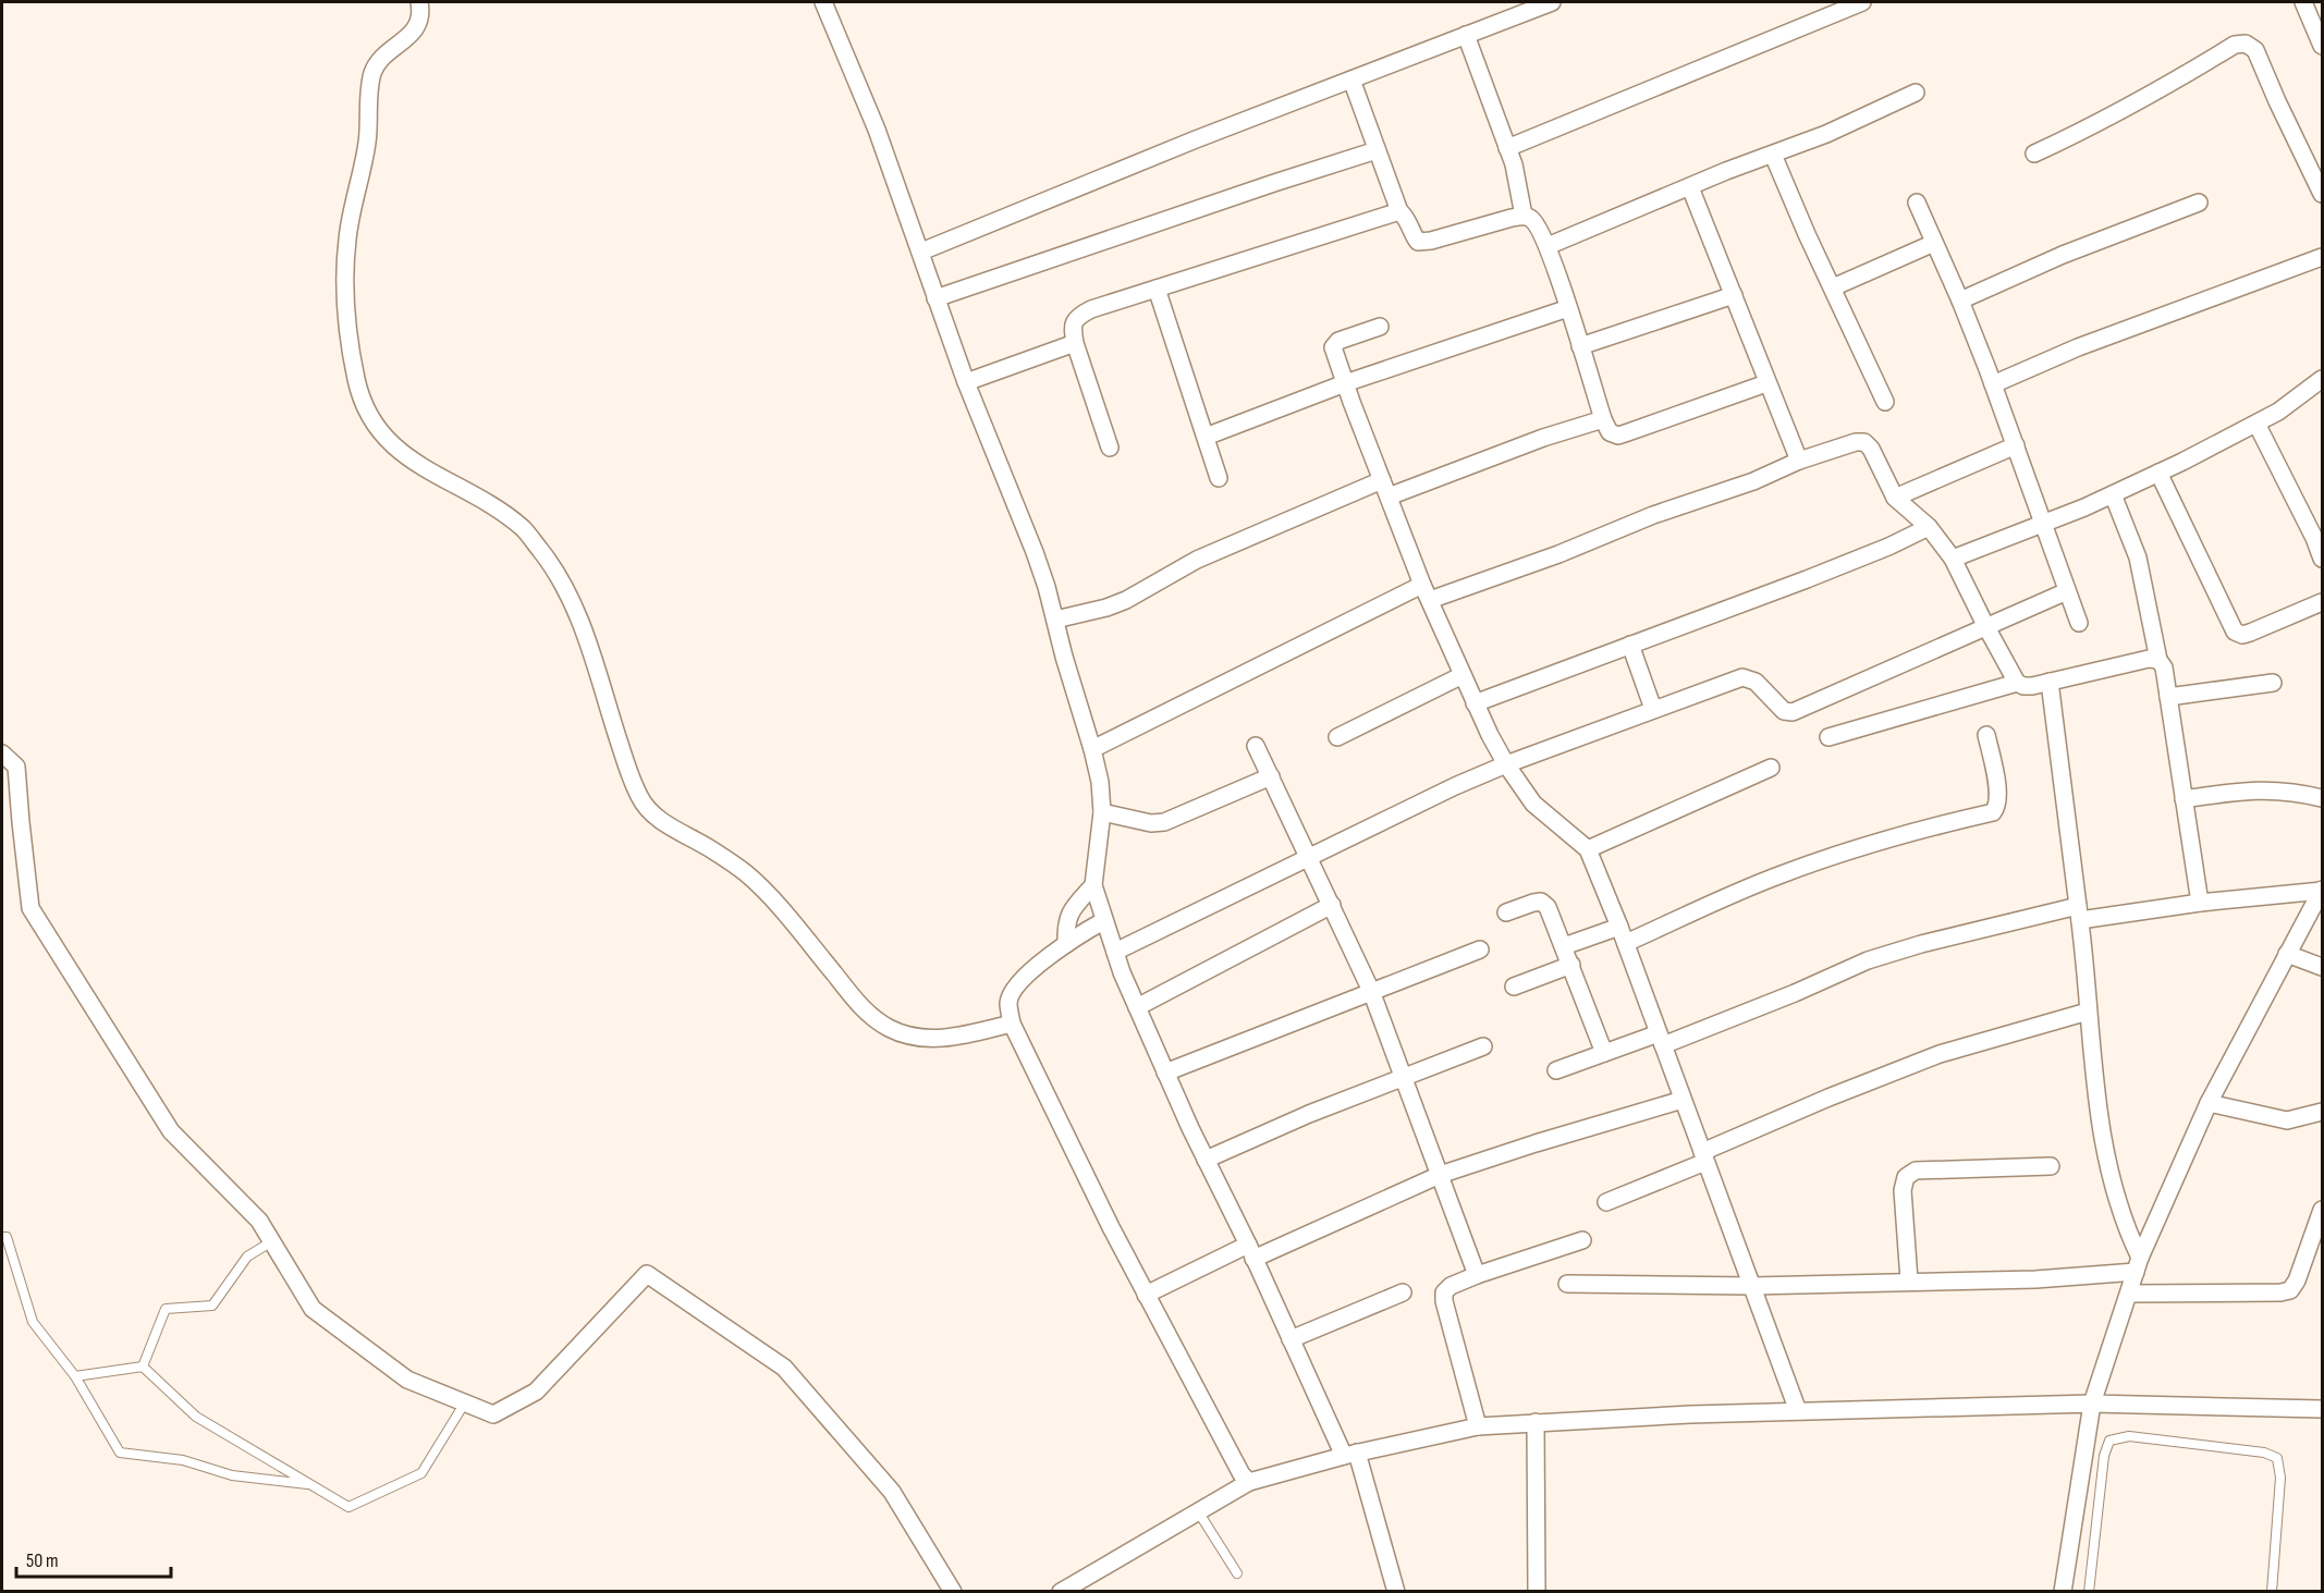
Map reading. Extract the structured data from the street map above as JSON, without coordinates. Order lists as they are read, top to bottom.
{
  "scale_bar": "50 m"
}
